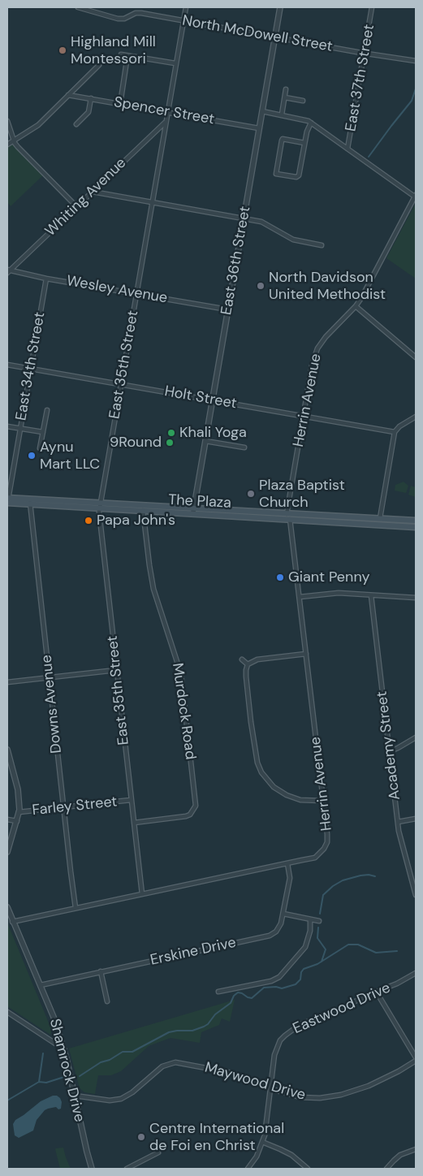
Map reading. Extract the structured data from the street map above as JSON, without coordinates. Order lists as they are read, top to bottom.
{
  "streets": {
    "main road": ["The Plaza"],
    "street": [
      "North McDowell Street",
      "East 37th Street",
      "Spencer Street",
      "Whiting Avenue",
      "East 36th Street",
      "Wesley Avenue",
      "East 35th Street",
      "East 34th Street",
      "Holt Street",
      "Herrin Avenue",
      "Downs Avenue",
      "Murdock Road",
      "Academy Street",
      "Farley Street",
      "Erskine Drive",
      "Eastwood Drive",
      "Shamrock Drive",
      "Maywood Drive"
    ]
  },
  "crossings": [
    ["North McDowell Street", "East 37th Street"],
    ["North McDowell Street", "East 36th Street"],
    ["North McDowell Street", "East 35th Street"],
    ["Spencer Street", "East 36th Street"],
    ["Spencer Street", "East 35th Street"],
    ["Whiting Avenue", "Wesley Avenue"],
    ["Whiting Avenue", "East 35th Street"],
    ["East 36th Street", "Wesley Avenue"],
    ["East 36th Street", "Holt Street"],
    ["East 36th Street", "The Plaza"],
    ["Wesley Avenue", "East 35th Street"],
    ["Wesley Avenue", "East 34th Street"],
    ["East 35th Street", "Holt Street"],
    ["East 35th Street", "Herrin Avenue"],
    ["East 35th Street", "The Plaza"],
    ["East 35th Street", "Murdock Road"],
    ["East 35th Street", "Farley Street"],
    ["East 34th Street", "Holt Street"],
    ["East 34th Street", "The Plaza"],
    ["Holt Street", "Herrin Avenue"],
    ["Herrin Avenue", "The Plaza"],
    ["Herrin Avenue", "Downs Avenue"],
    ["Herrin Avenue", "Erskine Drive"],
    ["Herrin Avenue", "Shamrock Drive"],
    ["The Plaza", "Downs Avenue"],
    ["The Plaza", "Murdock Road"],
    ["Downs Avenue", "Farley Street"],
    ["Erskine Drive", "Shamrock Drive"],
    ["Eastwood Drive", "Maywood Drive"],
    ["Shamrock Drive", "Maywood Drive"]
  ],
  "places": [
    "Highland Mill Montessori",
    "North Davidson United Methodist",
    "Khali Yoga",
    "9Round",
    "Aynu Mart LLC",
    "Plaza Baptist Church",
    "Papa John's",
    "Giant Penny",
    "Centre International de Foi en Christ"
  ]
}
